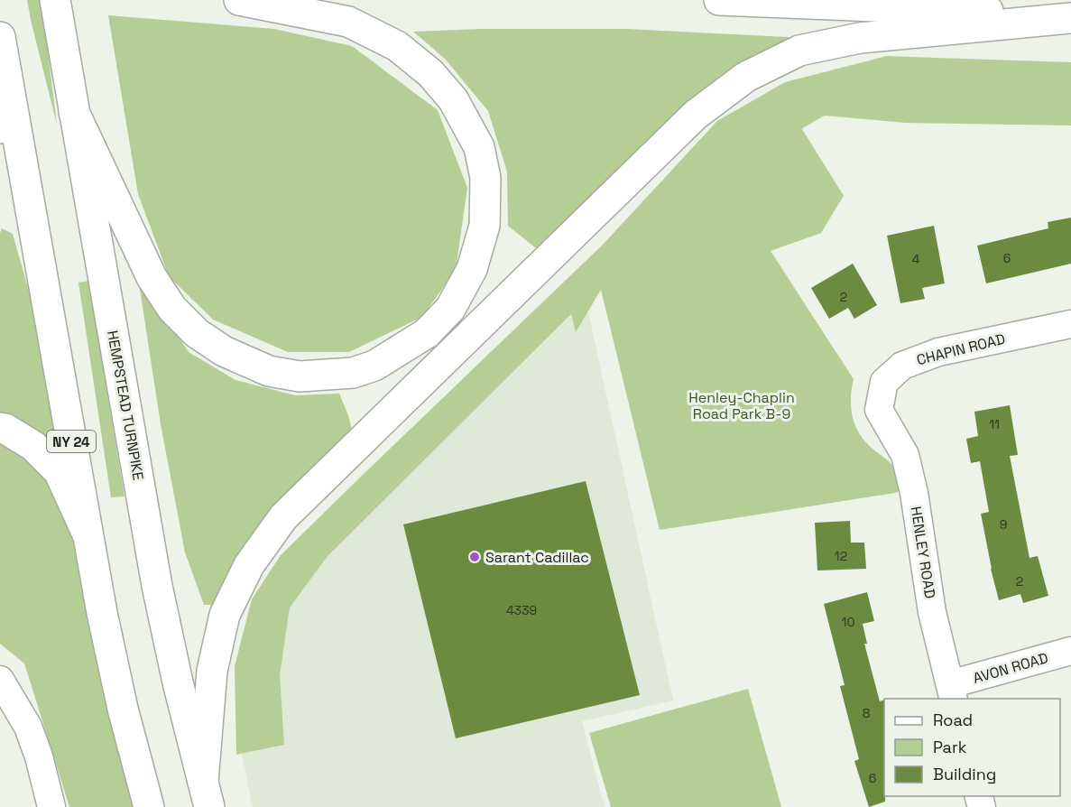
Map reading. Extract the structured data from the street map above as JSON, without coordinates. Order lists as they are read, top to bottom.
{
  "streets": {
    "main road": ["HEMPSTEAD TURNPIKE", "NY 24"],
    "street": ["CHAPIN ROAD", "HENLEY ROAD", "AVON ROAD"]
  },
  "crossings": [
    ["CHAPIN ROAD", "HENLEY ROAD"],
    ["HENLEY ROAD", "AVON ROAD"]
  ],
  "parks": ["Henley-Chaplin Road Park B-9"],
  "places": ["Sarant Cadillac"],
  "house_numbers": [
    "6",
    "4",
    "2",
    "11",
    "9",
    "12",
    "2",
    "4339",
    "10",
    "8",
    "6"
  ],
  "legend": ["Road", "Park", "Building"]
}
